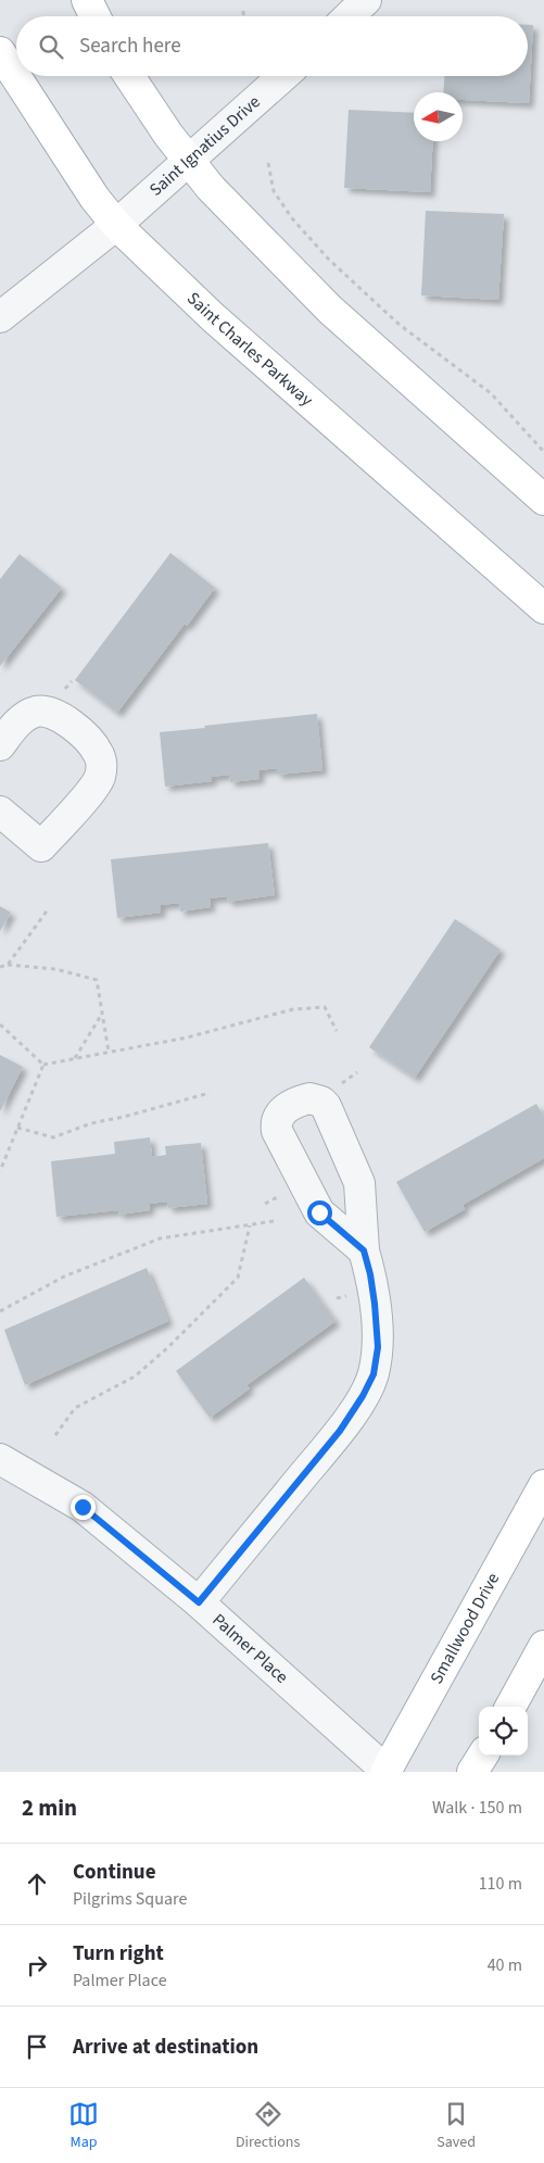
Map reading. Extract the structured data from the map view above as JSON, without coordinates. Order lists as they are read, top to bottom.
{
  "streets": {
    "main road": ["Saint Charles Parkway", "Smallwood Drive"],
    "street": ["Saint Ignatius Drive", "Palmer Place"]
  },
  "crossings": [
    ["Saint Ignatius Drive", "Saint Charles Parkway"],
    ["Smallwood Drive", "Palmer Place"]
  ],
  "north": "left",
  "page": {
    "search": "Search here",
    "heading": ["2 min", "Walk · 150 m"],
    "list": [
      ["Continue", "Pilgrims Square", "110 m"],
      ["Turn right", "Palmer Place", "40 m"],
      "Arrive at destination"
    ],
    "nav": ["Map", "Directions", "Saved"]
  }
}
